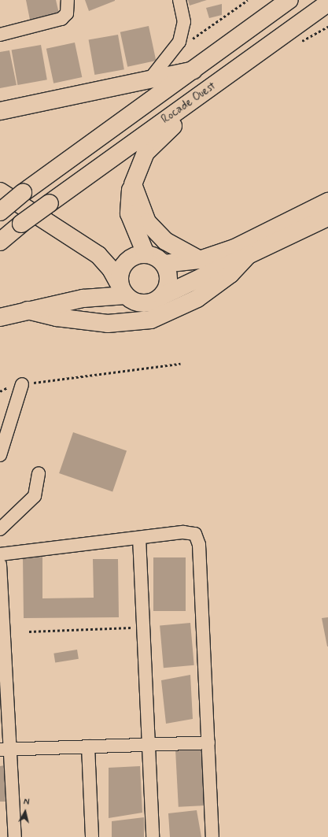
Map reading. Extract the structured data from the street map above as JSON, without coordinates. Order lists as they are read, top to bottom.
{
  "streets": {
    "main road": ["Rocade Ouest"]
  },
  "north": "top"
}
